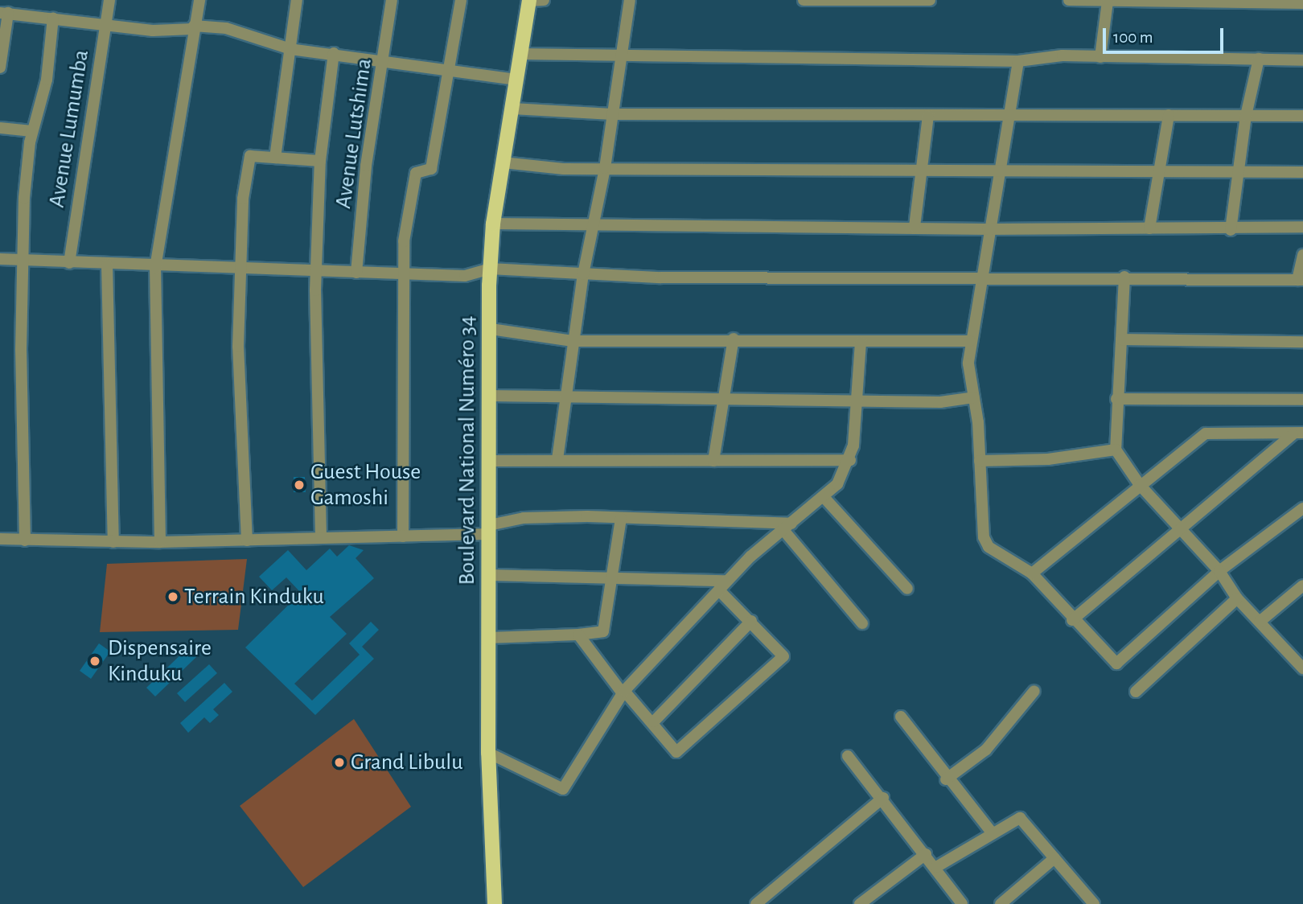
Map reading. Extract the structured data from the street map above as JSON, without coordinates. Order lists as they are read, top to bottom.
{
  "streets": {
    "main road": ["Boulevard National Numéro 34"],
    "street": ["Avenue Lumumba", "Avenue Lutshima"]
  },
  "places": [
    "Guest House Gamoshi",
    "Terrain Kinduku",
    "Dispensaire Kinduku",
    "Grand Libulu"
  ],
  "scale_bar": "100 m"
}
